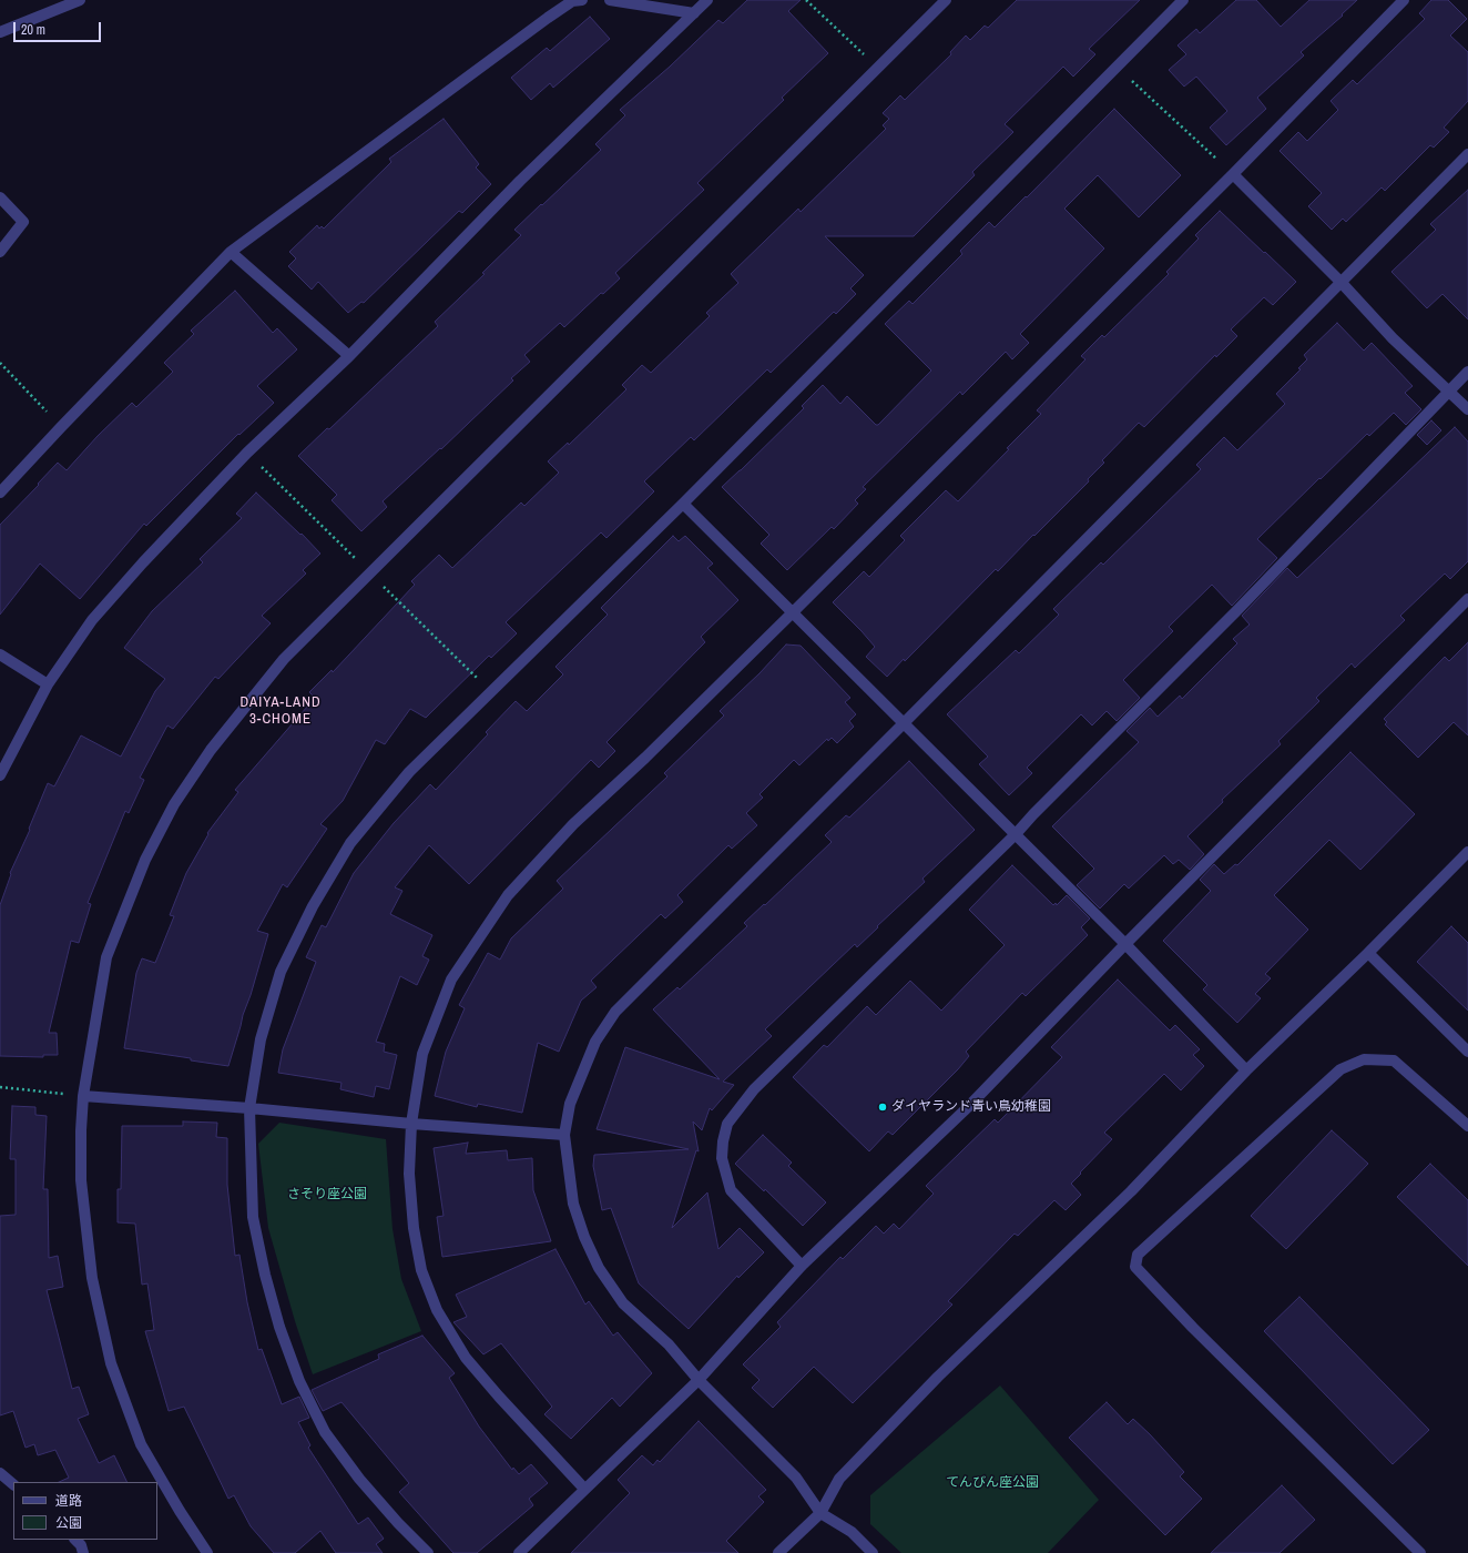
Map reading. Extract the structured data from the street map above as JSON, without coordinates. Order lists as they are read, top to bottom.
{
  "districts": ["DAIYA-LAND 3-CHOME"],
  "parks": ["さそり座公園", "てんびん座公園"],
  "places": ["ダイヤランド青い鳥幼稚園"],
  "legend": ["道路", "公園"],
  "scale_bar": "20 m"
}
